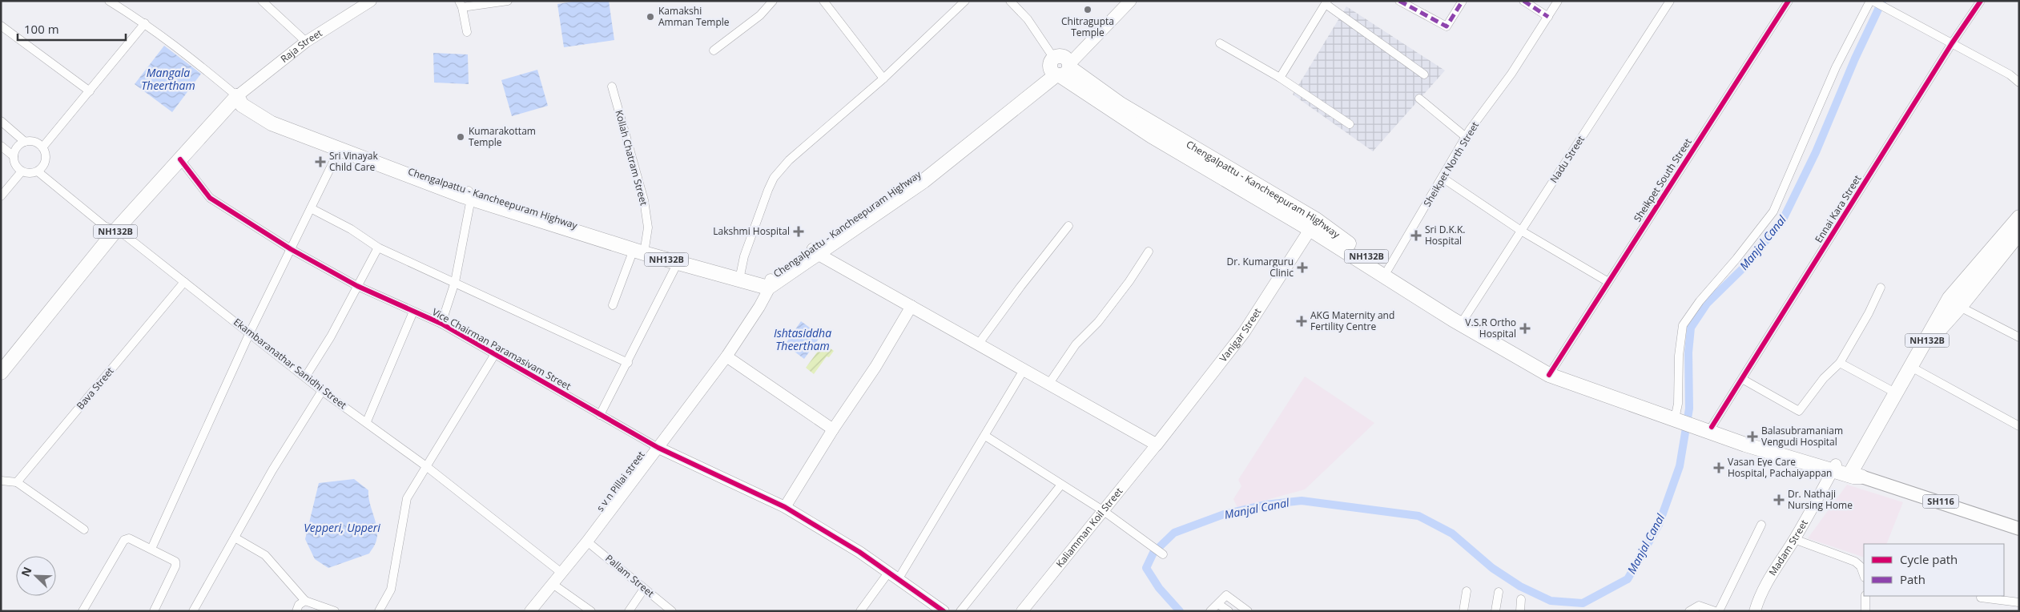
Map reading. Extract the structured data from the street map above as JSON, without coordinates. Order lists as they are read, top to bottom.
{
  "streets": {
    "highway": ["Chengalpattu - Kancheepuram Highway", "NH132B"],
    "main road": ["Vanigar Street", "SH116"],
    "street": [
      "Raja Street",
      "Kollah Chatram Street",
      "Nadu Street",
      "Sheikpet North Street",
      "Sheikpet South Street",
      "Ennai Kara Street",
      "Vice Chairman Paramasivam Street",
      "Ekambaranathar Sanidhi Street",
      "Bava Street",
      "s v n Pillai street",
      "Kaliamman Koil Street",
      "Madam Street",
      "Pallam Street"
    ]
  },
  "crossings": [
    ["Raja Street", "Chengalpattu - Kancheepuram Highway"],
    ["Raja Street", "NH132B"],
    ["Kollah Chatram Street", "Chengalpattu - Kancheepuram Highway"],
    ["Kollah Chatram Street", "NH132B"],
    ["Nadu Street", "Chengalpattu - Kancheepuram Highway"],
    ["Sheikpet North Street", "Chengalpattu - Kancheepuram Highway"],
    ["Chengalpattu - Kancheepuram Highway", "NH132B"],
    ["Chengalpattu - Kancheepuram Highway", "Vanigar Street"],
    ["Chengalpattu - Kancheepuram Highway", "s v n Pillai street"],
    ["NH132B", "Vice Chairman Paramasivam Street"],
    ["NH132B", "Ekambaranathar Sanidhi Street"],
    ["NH132B", "s v n Pillai street"],
    ["NH132B", "SH116"],
    ["Vanigar Street", "Kaliamman Koil Street"],
    ["Vice Chairman Paramasivam Street", "s v n Pillai street"],
    ["Ekambaranathar Sanidhi Street", "Bava Street"],
    ["Ekambaranathar Sanidhi Street", "s v n Pillai street"],
    ["s v n Pillai street", "Pallam Street"]
  ],
  "water": [
    "Mangala Theertham",
    "Manjal Canal",
    "Ishtasiddha Theertham",
    "Vepperi, Upperi"
  ],
  "places": {
    "other": ["Chitragupta Temple", "Kamakshi Amman Temple", "Kumarakottam Temple"],
    "health": [
      "Sri Vinayak Child Care",
      "Lakshmi Hospital",
      "Sri D.K.K. Hospital",
      "Dr. Kumarguru Clinic",
      "AKG Maternity and Fertility Centre",
      "V.S.R Ortho Hospital",
      "Balasubramaniam Vengudi Hospital",
      "Vasan Eye Care Hospital, Pachaiyappan",
      "Dr. Nathaji Nursing Home"
    ]
  },
  "legend": ["Cycle path", "Path"],
  "scale_bar": "100 m",
  "north": "top left"
}
